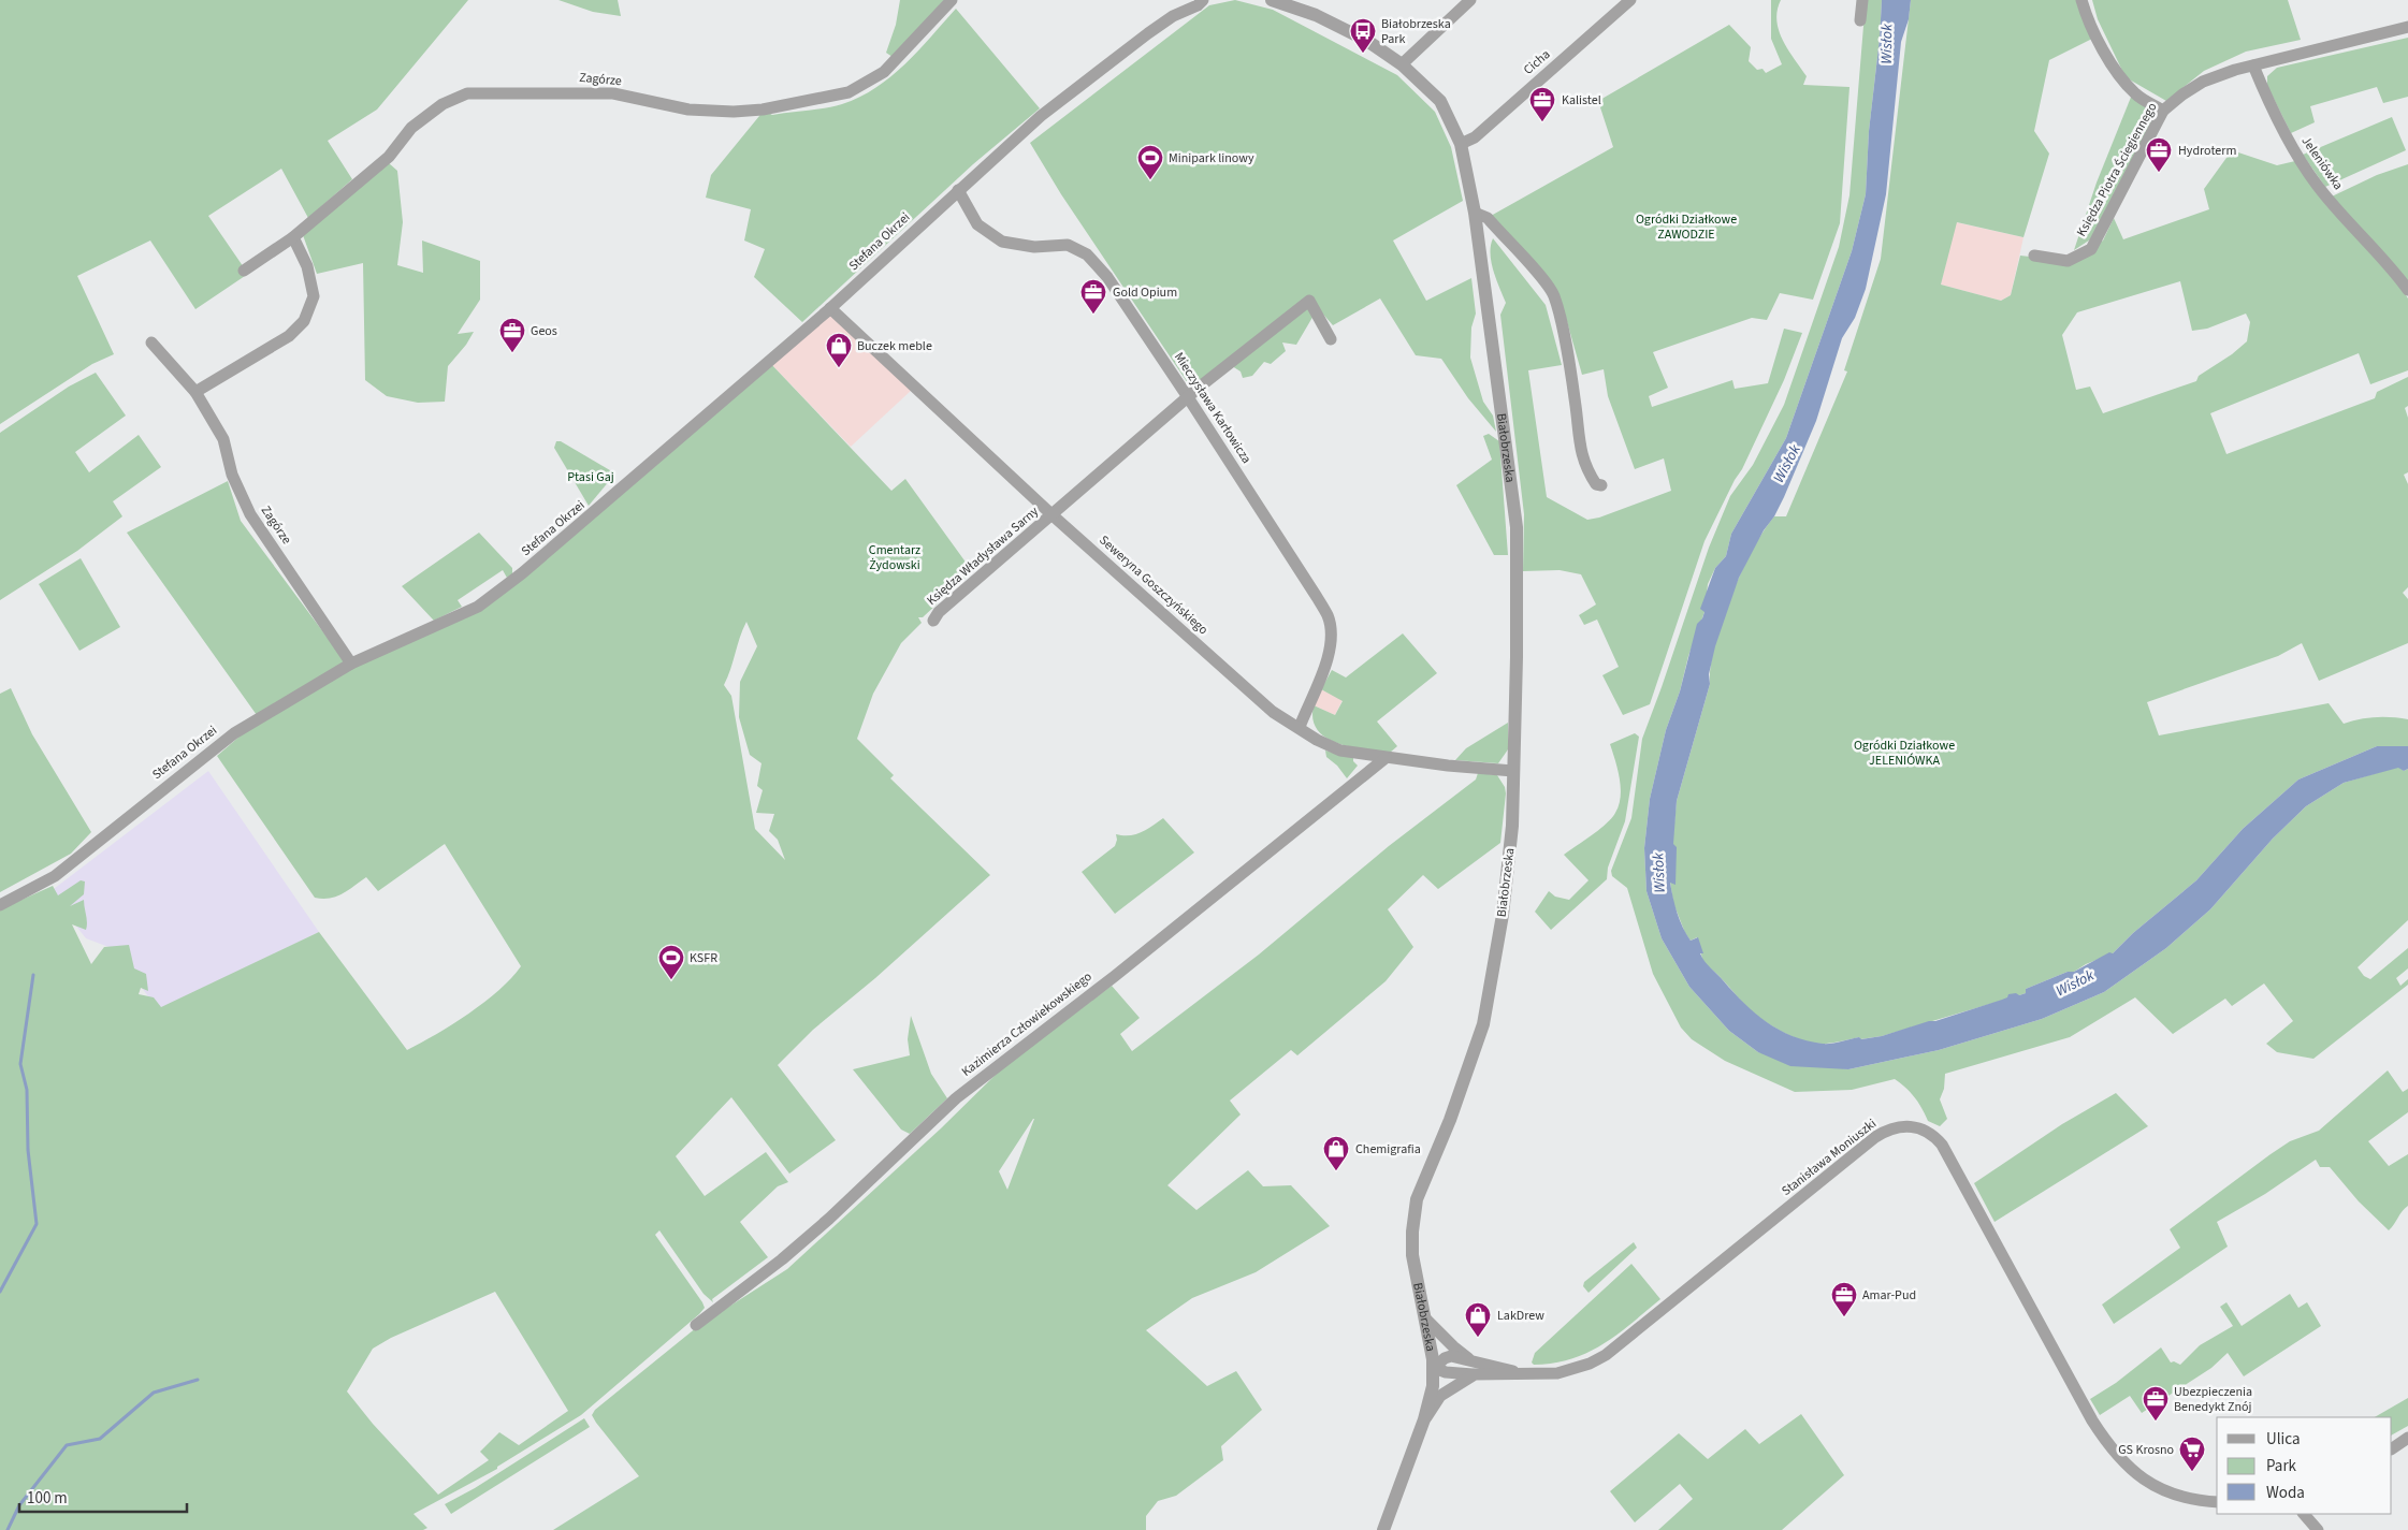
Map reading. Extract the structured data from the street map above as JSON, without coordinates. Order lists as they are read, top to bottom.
{
  "streets": {
    "street": [
      "Cicha",
      "Zagórze",
      "Jeleniówka",
      "Księdza Piotra Ściegiennego",
      "Stefana Okrzei",
      "Mieczysława Karłowicza",
      "Białobrzeska",
      "Księdza Władysława Sarny",
      "Seweryna Goszczyńskiego",
      "Kazimierza Człowiekowskiego",
      "Stanisława Moniuszki"
    ]
  },
  "crossings": [
    ["Cicha", "Białobrzeska"],
    ["Zagórze", "Stefana Okrzei"],
    ["Jeleniówka", "Księdza Piotra Ściegiennego"],
    ["Stefana Okrzei", "Mieczysława Karłowicza"],
    ["Stefana Okrzei", "Seweryna Goszczyńskiego"],
    ["Mieczysława Karłowicza", "Księdza Władysława Sarny"],
    ["Mieczysława Karłowicza", "Seweryna Goszczyńskiego"],
    ["Białobrzeska", "Seweryna Goszczyńskiego"],
    ["Białobrzeska", "Stanisława Moniuszki"],
    ["Księdza Władysława Sarny", "Seweryna Goszczyńskiego"],
    ["Seweryna Goszczyńskiego", "Kazimierza Człowiekowskiego"]
  ],
  "water": ["Wisłok"],
  "parks": [
    "Ogródki Działkowe ZAWODZIE",
    "Ptasi Gaj",
    "Cmentarz Żydowski",
    "Ogródki Działkowe JELENIÓWKA"
  ],
  "places": {
    "bus stop": ["Białobrzeska Park"],
    "office": [
      "Kalistel",
      "Hydroterm",
      "Gold Opium",
      "Geos",
      "Amar-Pud",
      "Ubezpieczenia Benedykt Znój"
    ],
    "sports": ["Minipark linowy", "KSFR"],
    "shop": ["Buczek meble", "Chemigrafia", "LakDrew"],
    "supermarket": ["GS Krosno"]
  },
  "legend": ["Ulica", "Park", "Woda"],
  "scale_bar": "100 m"
}
